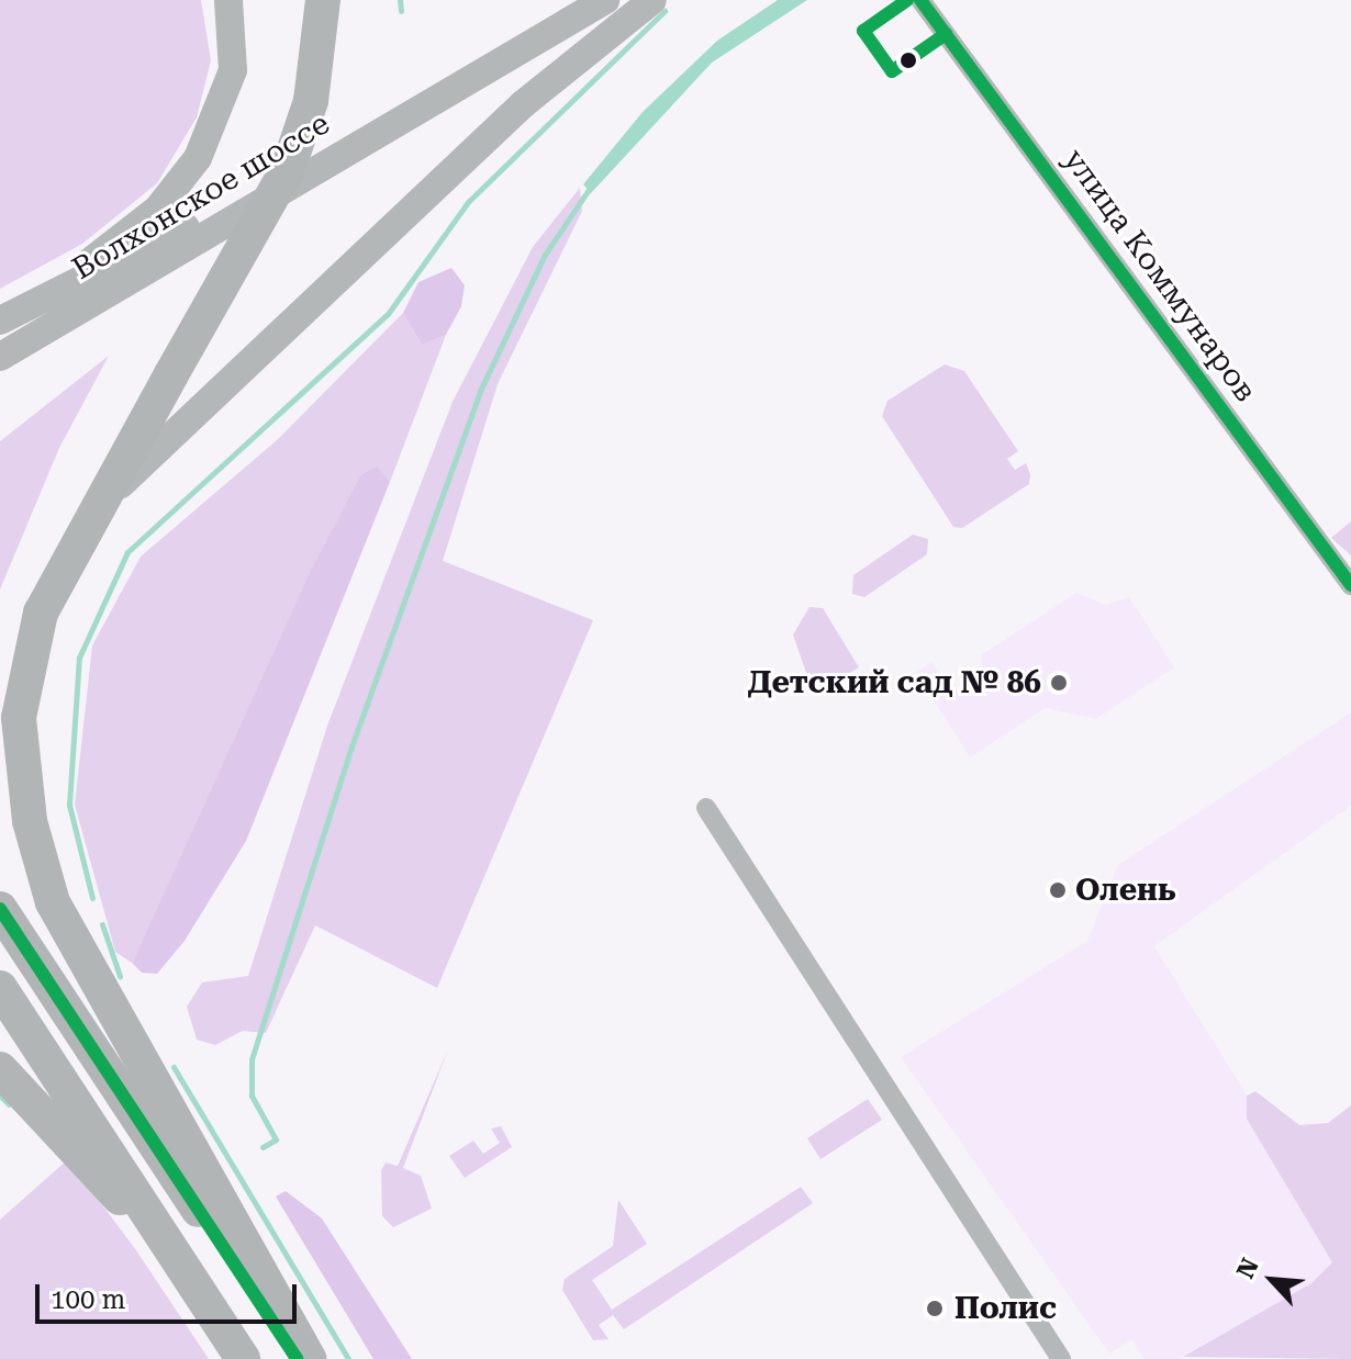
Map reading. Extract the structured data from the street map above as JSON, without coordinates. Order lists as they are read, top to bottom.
{
  "streets": {
    "main road": ["Волхонское шоссе"],
    "street": ["улица Коммунаров"]
  },
  "places": ["Детский сад № 86", "Олень", "Полис"],
  "scale_bar": "100 m",
  "north": "top left"
}
